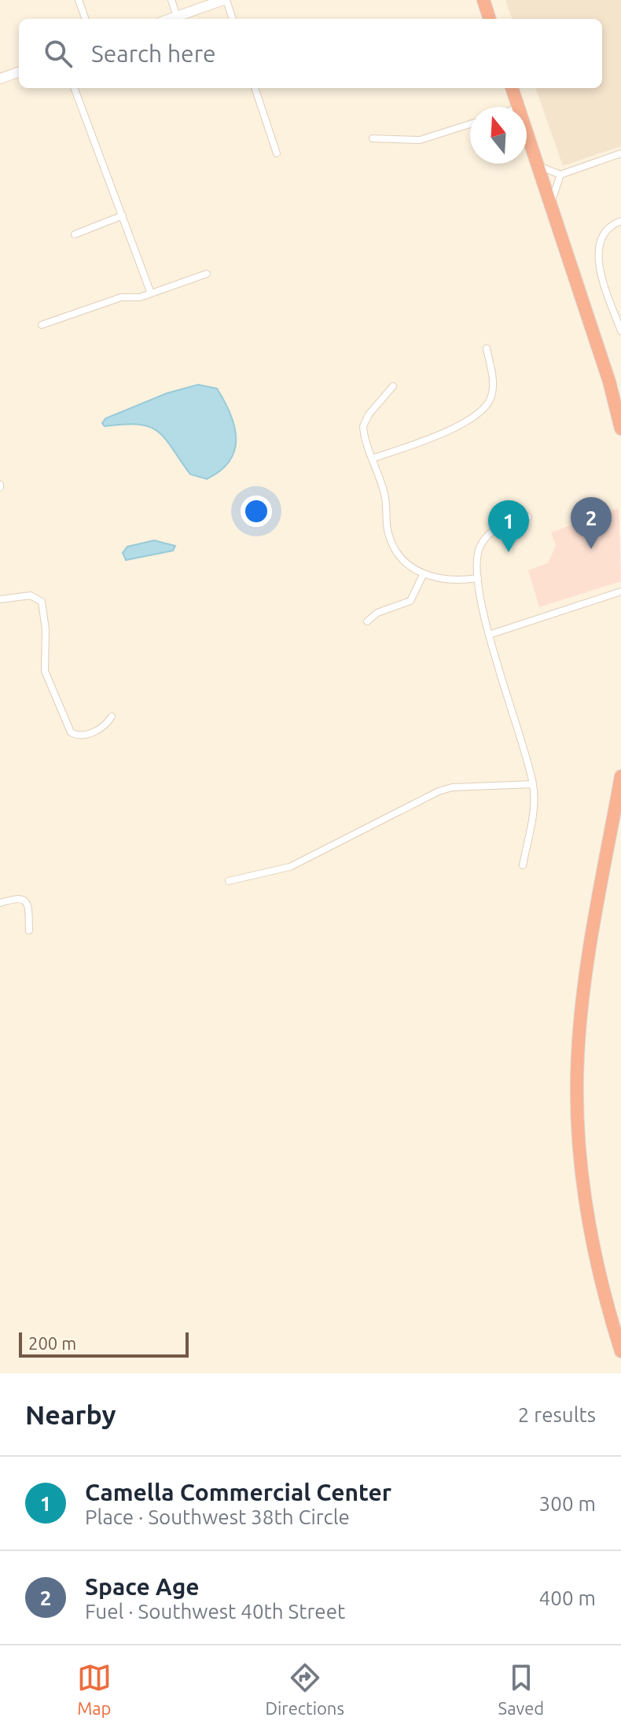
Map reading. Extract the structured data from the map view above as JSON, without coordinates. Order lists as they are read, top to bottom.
{
  "scale_bar": "200 m",
  "north": "top",
  "page": {
    "search": "Search here",
    "pins": ["2", "1"],
    "scale": "200 m",
    "heading": ["Nearby", "2 results"],
    "list": [
      {
        "mark": "1",
        "name": "Camella Commercial Center",
        "note": "Place · Southwest 38th Circle",
        "value": "300 m"
      },
      {
        "mark": "2",
        "name": "Space Age",
        "note": "Fuel · Southwest 40th Street",
        "value": "400 m"
      }
    ],
    "nav": ["Map", "Directions", "Saved"]
  }
}
